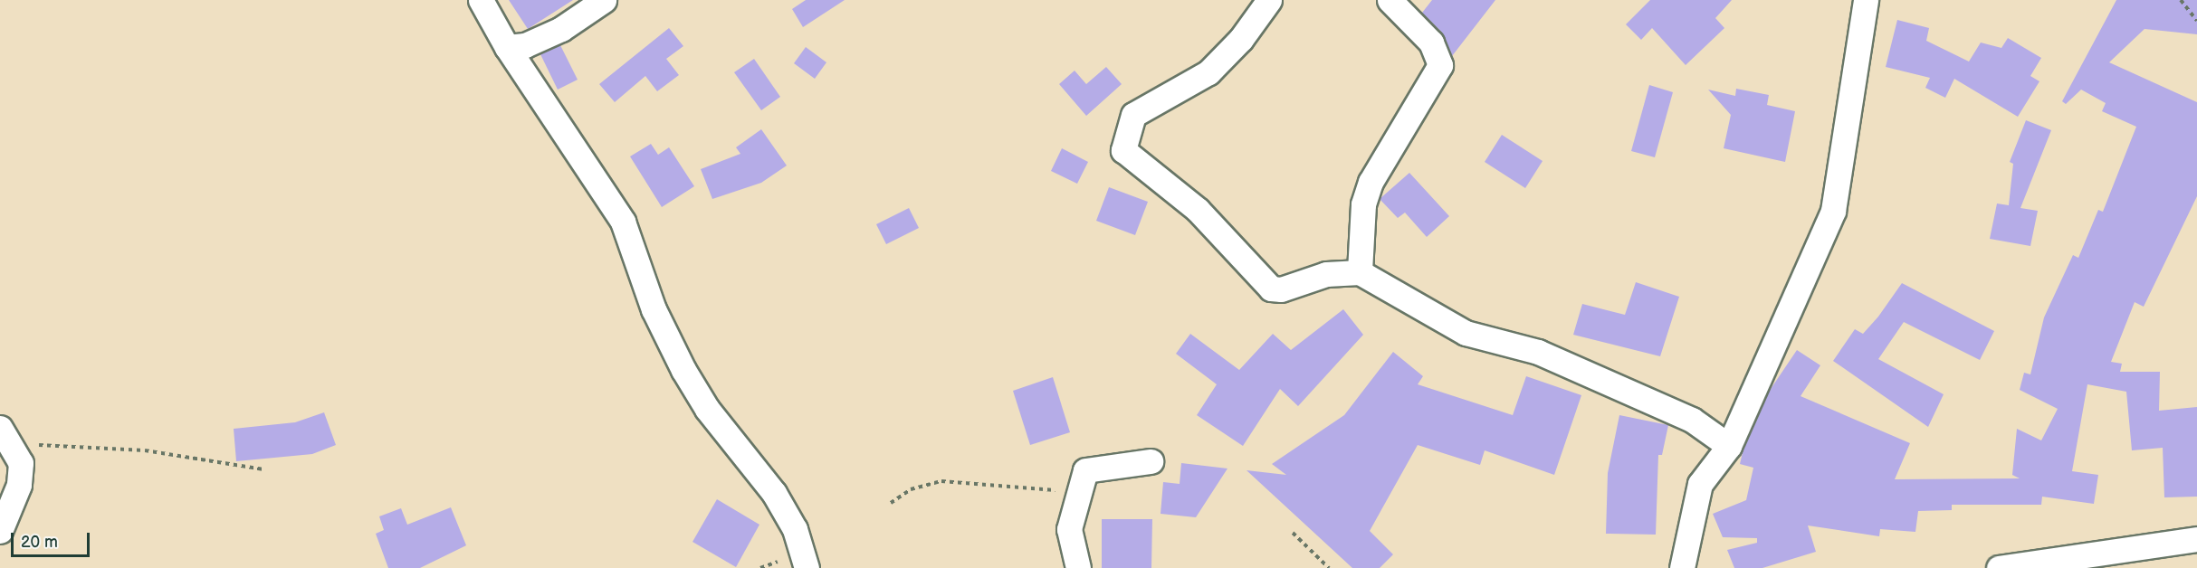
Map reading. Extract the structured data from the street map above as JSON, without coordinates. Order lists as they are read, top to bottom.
{
  "scale_bar": "20 m"
}
